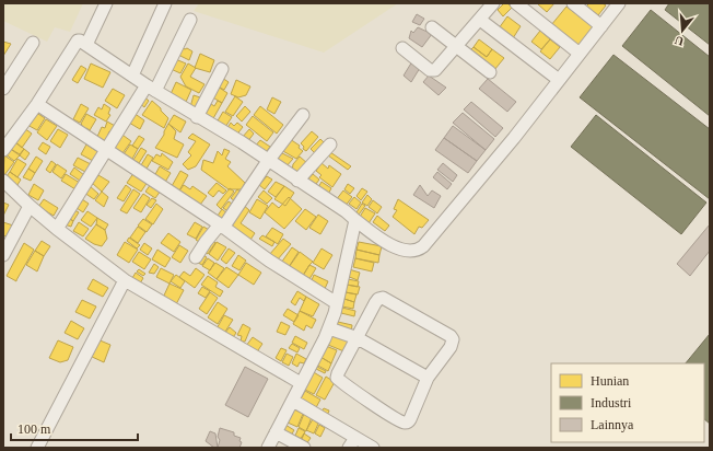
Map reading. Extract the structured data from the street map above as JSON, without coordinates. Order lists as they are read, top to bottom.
{
  "legend": ["Hunian", "Industri", "Lainnya"],
  "scale_bar": "100 m",
  "north": "bottom"
}
